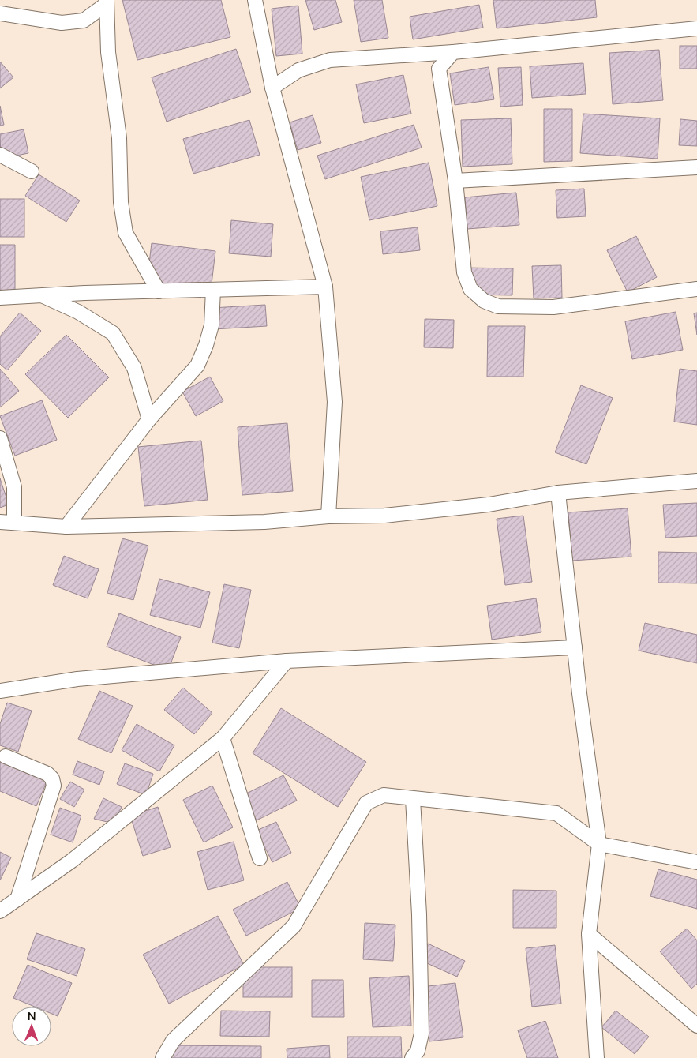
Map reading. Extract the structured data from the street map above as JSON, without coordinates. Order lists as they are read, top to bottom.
{
  "north": "top"
}
